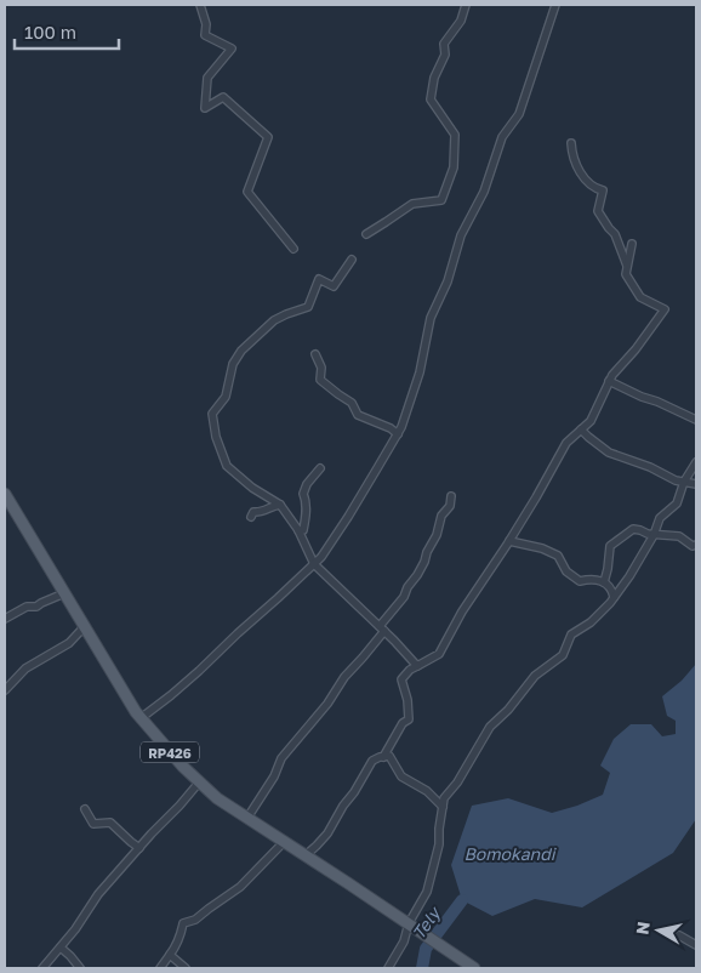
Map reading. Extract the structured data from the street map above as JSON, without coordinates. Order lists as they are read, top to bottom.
{
  "streets": {
    "main road": ["RP426"]
  },
  "water": ["Bomokandi", "Tely"],
  "scale_bar": "100 m",
  "north": "left"
}
